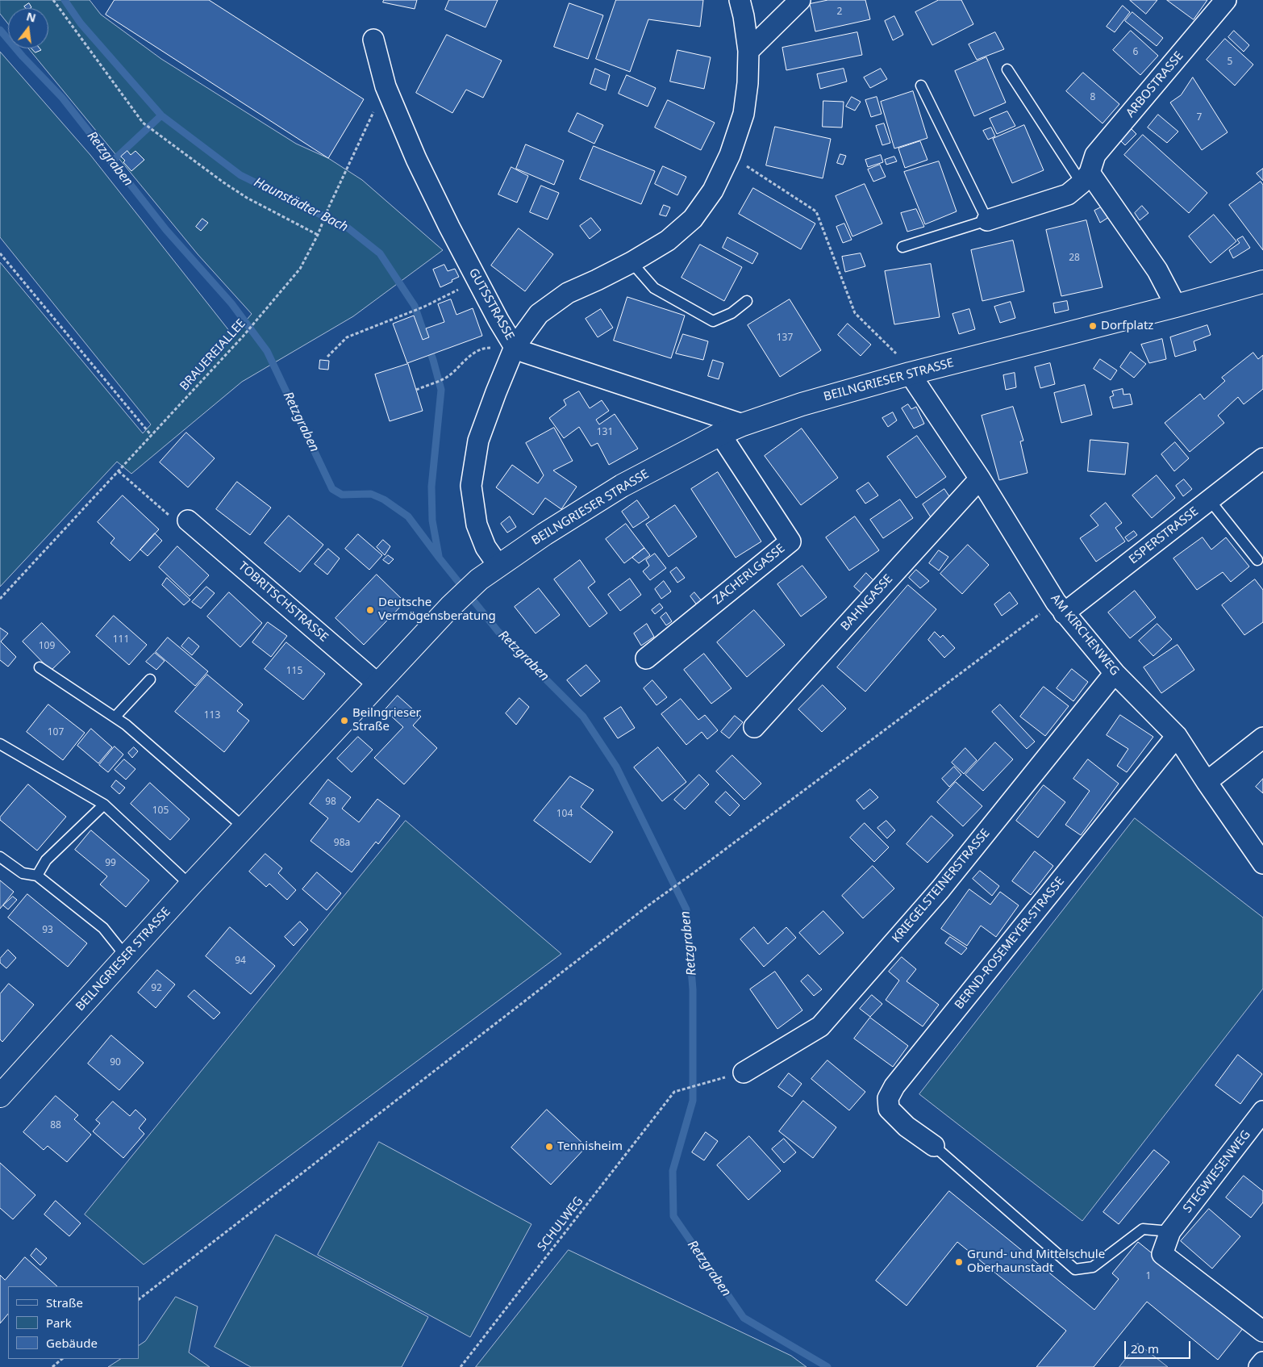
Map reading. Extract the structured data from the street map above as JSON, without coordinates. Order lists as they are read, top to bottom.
{
  "streets": {
    "main road": ["BEILNGRIESER STRASSE"],
    "street": [
      "ARBOSTRASSE",
      "GUTSSTRASSE",
      "ESPERSTRASSE",
      "ZACHERLGASSE",
      "TOBRITSCHSTRASSE",
      "BAHNGASSE",
      "AM KIRCHENWEG",
      "KRIEGELSTEINERSTRASSE",
      "BERND-ROSEMEYER-STRASSE",
      "STEGWIESENWEG"
    ],
    "path": ["BRAUEREIALLEE", "SCHULWEG"]
  },
  "crossings": [
    ["GUTSSTRASSE", "BRAUEREIALLEE"],
    ["GUTSSTRASSE", "BEILNGRIESER STRASSE"],
    ["BEILNGRIESER STRASSE", "ZACHERLGASSE"],
    ["BEILNGRIESER STRASSE", "TOBRITSCHSTRASSE"],
    ["BEILNGRIESER STRASSE", "AM KIRCHENWEG"],
    ["ESPERSTRASSE", "AM KIRCHENWEG"],
    ["BAHNGASSE", "AM KIRCHENWEG"],
    ["AM KIRCHENWEG", "KRIEGELSTEINERSTRASSE"],
    ["AM KIRCHENWEG", "BERND-ROSEMEYER-STRASSE"]
  ],
  "water": ["Retzgraben", "Haunstädter Bach"],
  "places": [
    "Dorfplatz",
    "Deutsche Vermögensberatung",
    "Beilngrieser Straße",
    "Tennisheim",
    "Grund- und Mittelschule Oberhaunstadt"
  ],
  "house_numbers": [
    "2",
    "6",
    "5",
    "8",
    "7",
    "28",
    "137",
    "131",
    "111",
    "109",
    "115",
    "113",
    "107",
    "98",
    "105",
    "104",
    "98a",
    "99",
    "93",
    "94",
    "92",
    "90",
    "88",
    "1"
  ],
  "legend": ["Straße", "Park", "Gebäude"],
  "scale_bar": "20 m",
  "north": "top"
}
